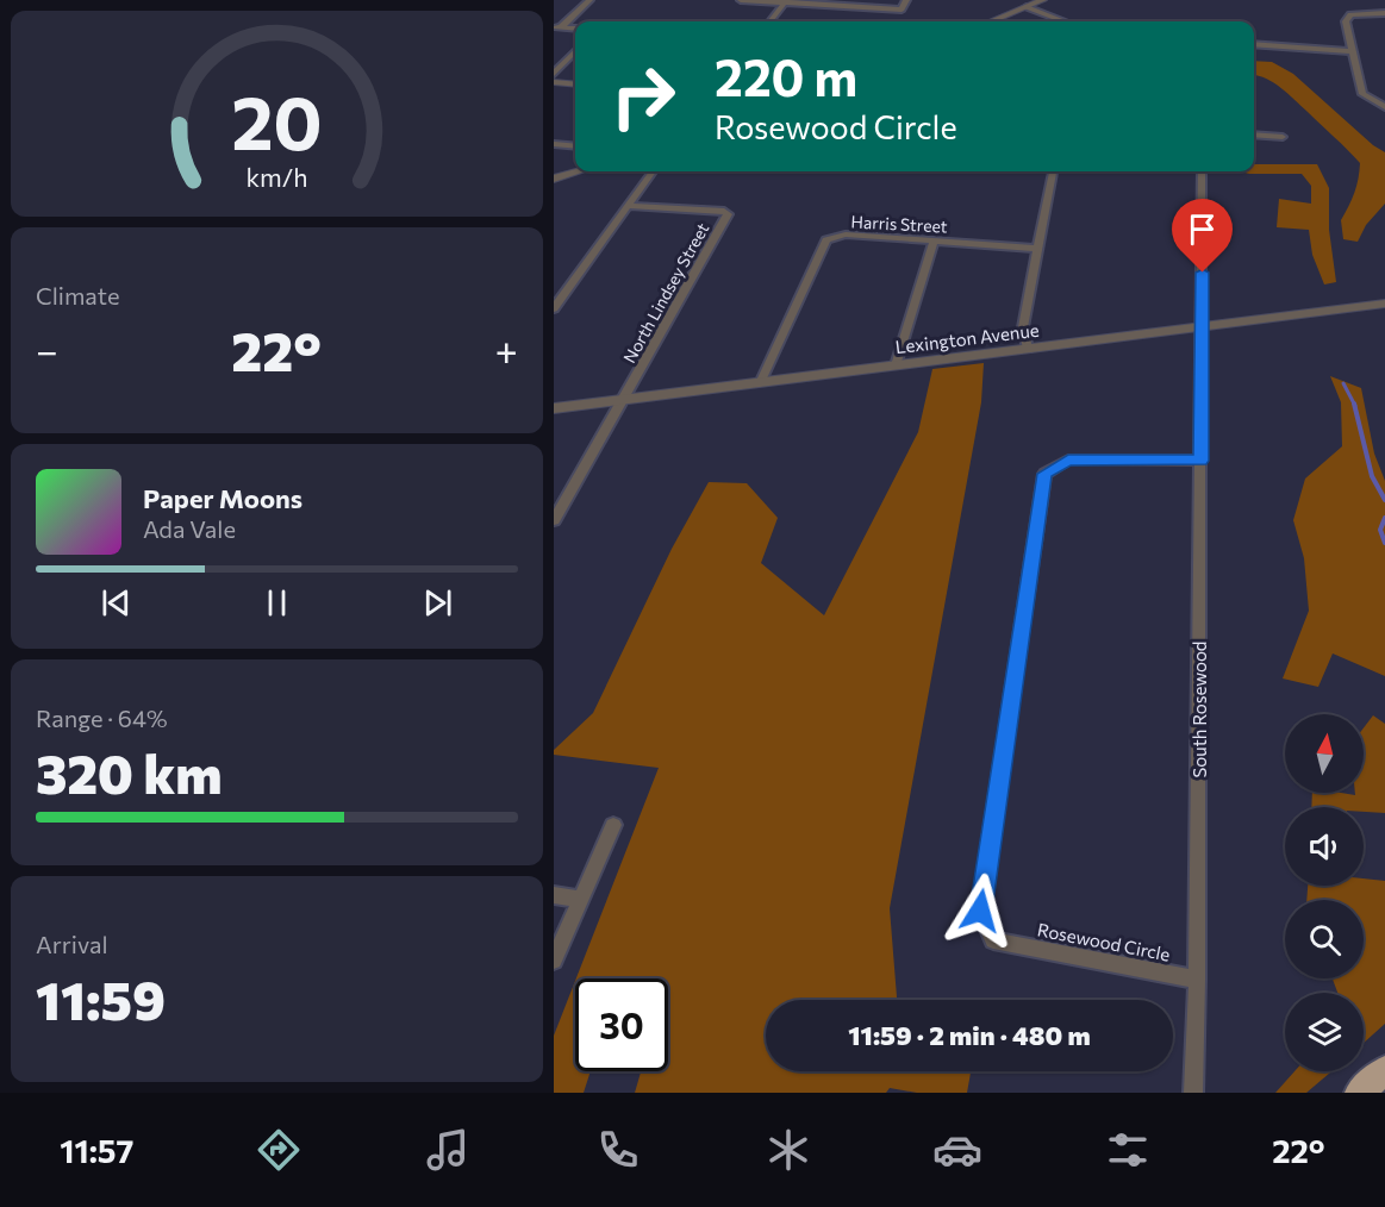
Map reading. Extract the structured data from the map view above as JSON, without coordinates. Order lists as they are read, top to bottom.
{
  "streets": {
    "street": [
      "Harris Street",
      "North Lindsey Street",
      "Lexington Avenue",
      "South Rosewood",
      "Rosewood Circle"
    ]
  },
  "crossings": [
    ["Harris Street", "Lexington Avenue"],
    ["North Lindsey Street", "Lexington Avenue"],
    ["Lexington Avenue", "South Rosewood"],
    ["South Rosewood", "Rosewood Circle"]
  ],
  "north": "top",
  "page": {
    "turn": ["220 m", "Rosewood Circle"],
    "tile": [
      "Climate",
      ["Range · 64%", "320 km"],
      ["Arrival", "11:59"]
    ],
    "heat": ["−", "22°", "+"],
    "song": ["Paper Moons", "Ada Vale"],
    "limit": "30",
    "trip": "11:59 · 2 min · 480 m",
    "tabs": ["11:57", "22°"],
    "gauge": ["20", "km/h"]
  }
}
